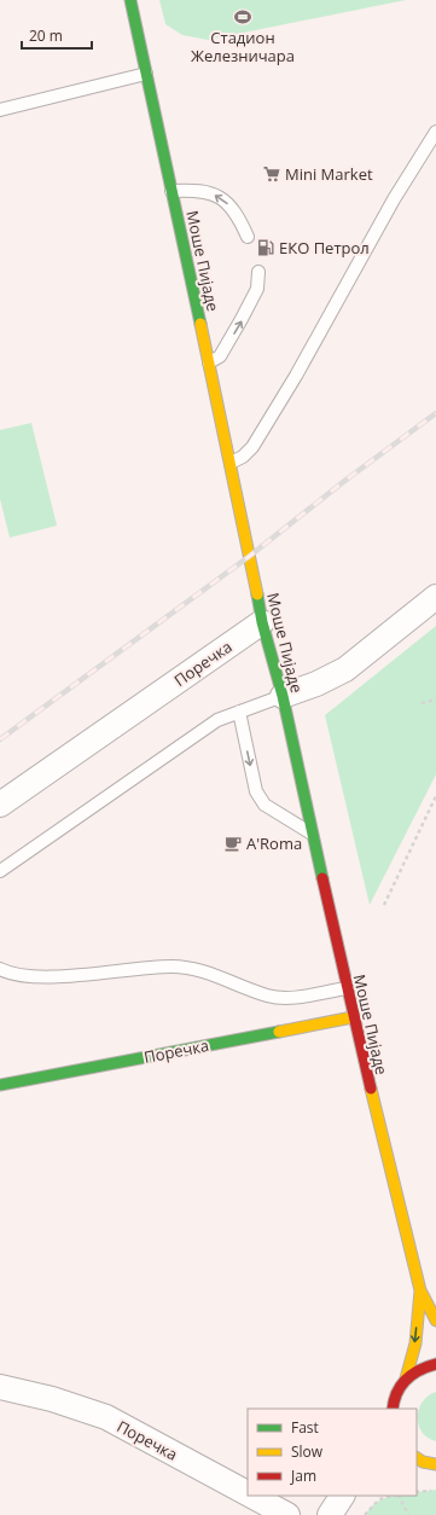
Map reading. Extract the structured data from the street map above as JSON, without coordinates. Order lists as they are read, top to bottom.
{
  "streets": {
    "street": ["Моше Пијаде", "Поречка"]
  },
  "crossings": [
    ["Моше Пијаде", "Поречка"]
  ],
  "places": {
    "sports": ["Стадион Железничара"],
    "supermarket": ["Mini Market"],
    "fuel station": ["ЕКО Петрол"],
    "cafe": ["A'Roma"]
  },
  "legend": ["Fast", "Slow", "Jam"],
  "scale_bar": "20 m"
}
